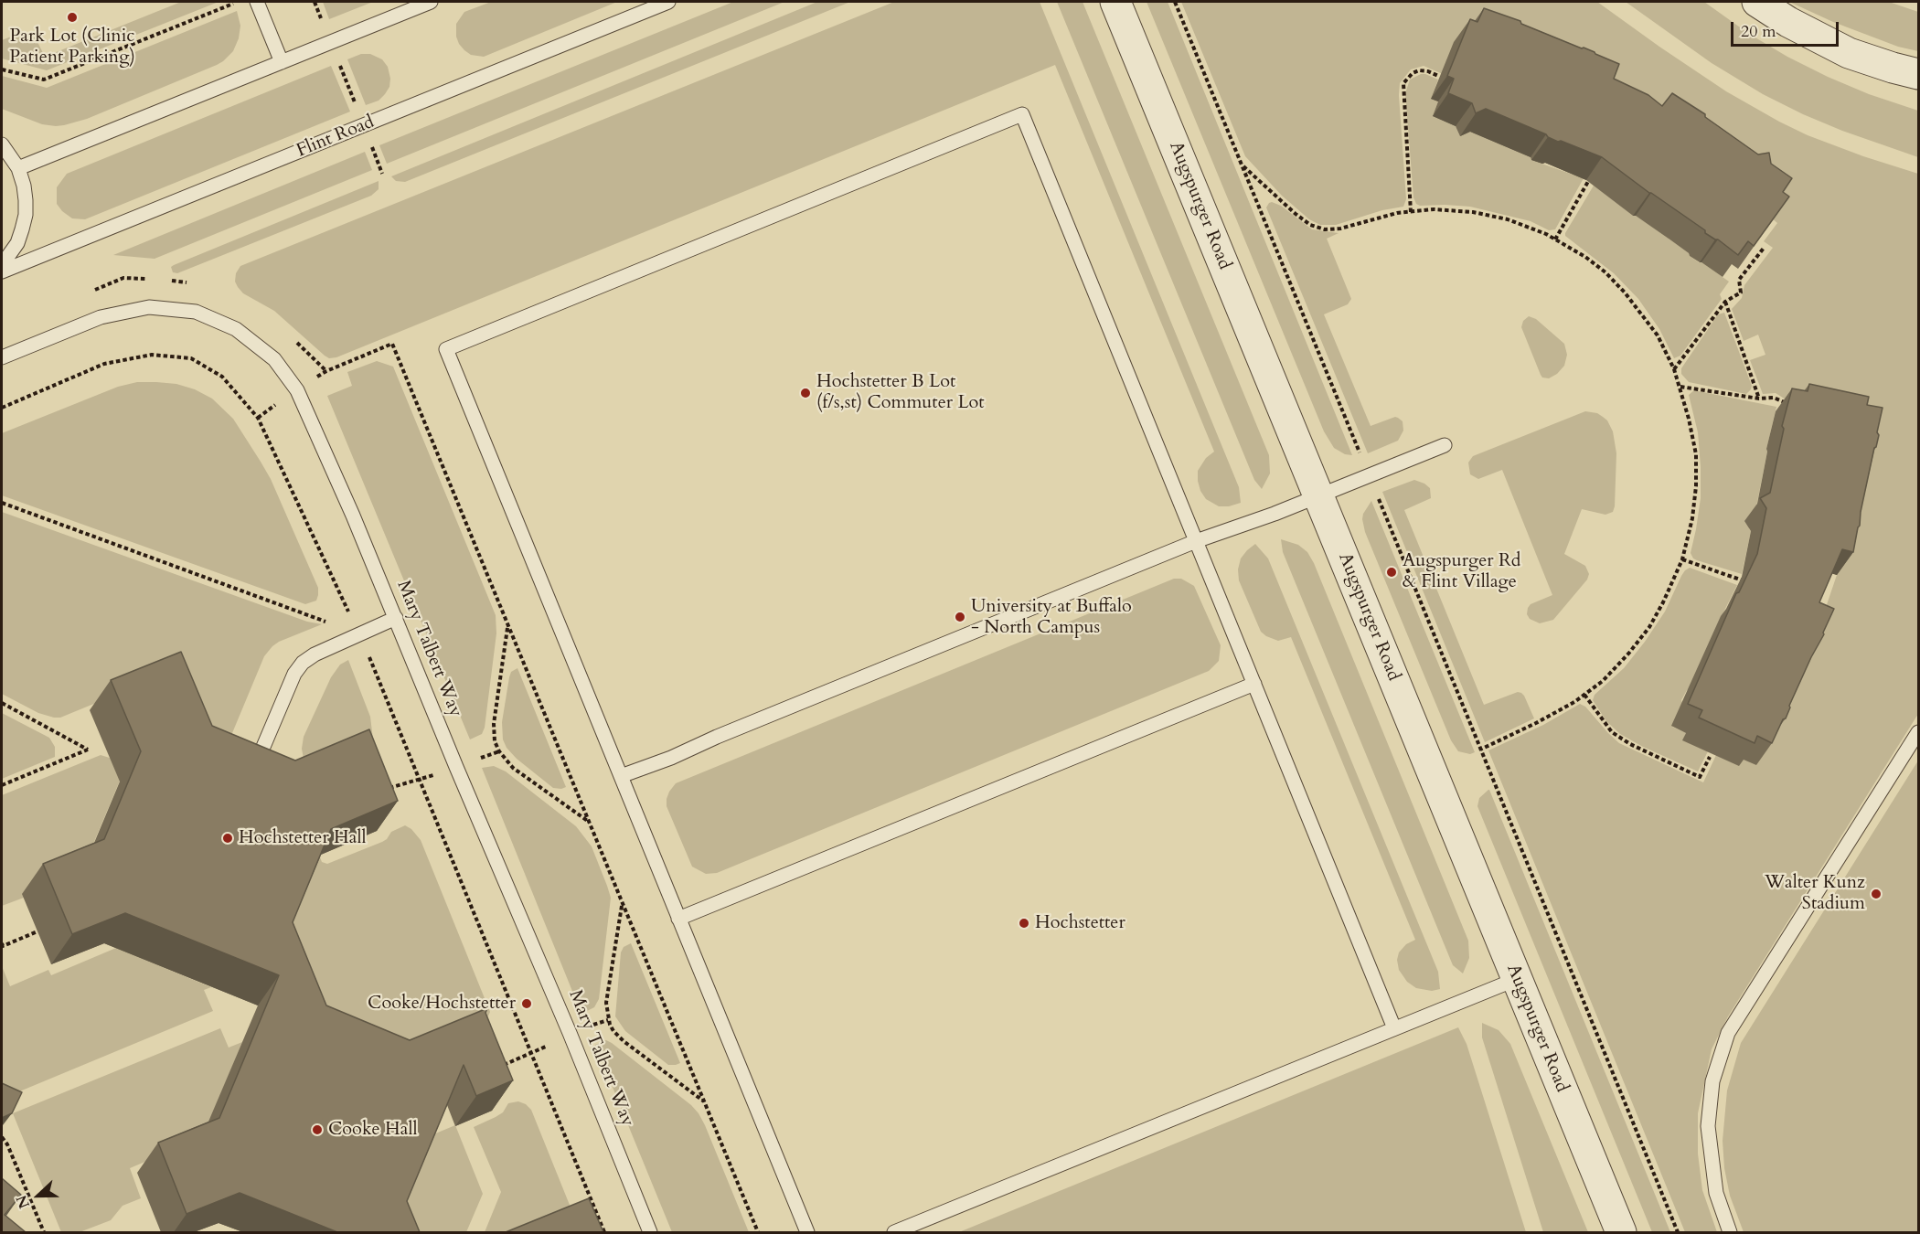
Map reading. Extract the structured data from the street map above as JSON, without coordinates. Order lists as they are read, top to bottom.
{
  "streets": {
    "street": ["Augspurger Road"],
    "lane": ["Flint Road", "Mary Talbert Way"]
  },
  "places": [
    "Park Lot (Clinic Patient Parking)",
    "Hochstetter B Lot (f/s,st) Commuter Lot",
    "Augspurger Rd & Flint Village",
    "University at Buffalo - North Campus",
    "Hochstetter Hall",
    "Walter Kunz Stadium",
    "Hochstetter",
    "Cooke/Hochstetter",
    "Cooke Hall"
  ],
  "scale_bar": "20 m",
  "north": "left"
}
